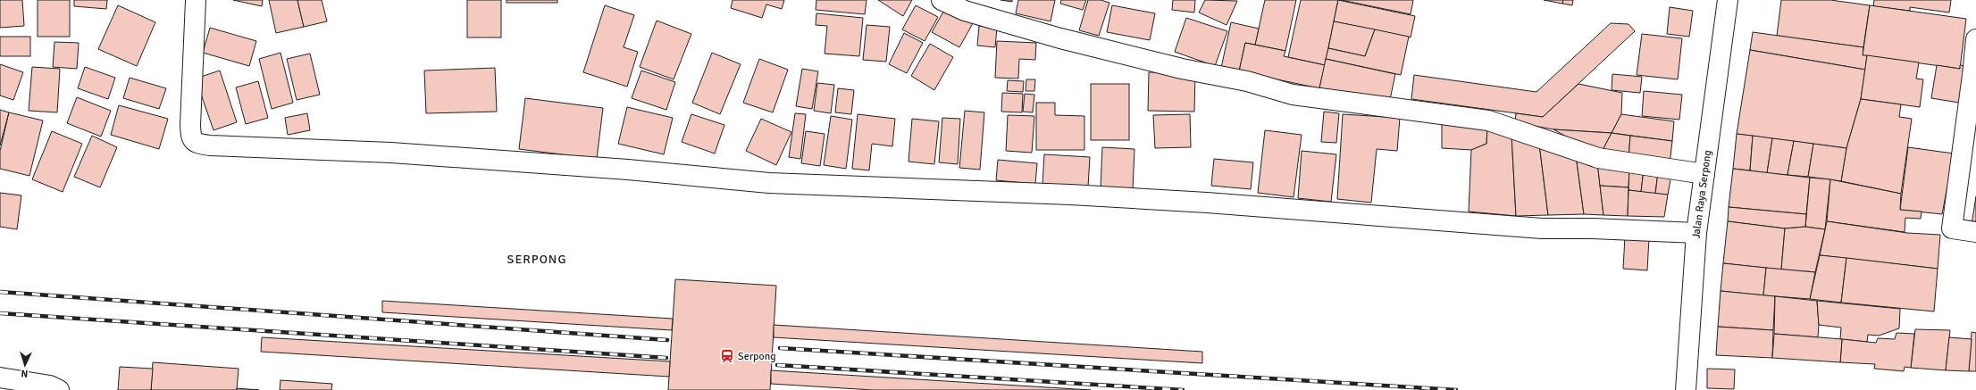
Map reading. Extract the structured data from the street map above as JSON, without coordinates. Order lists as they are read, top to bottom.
{
  "streets": {
    "street": ["Jalan Raya Serpong"]
  },
  "districts": ["SERPONG"],
  "places": {
    "station": ["Serpong"]
  },
  "north": "bottom"
}
